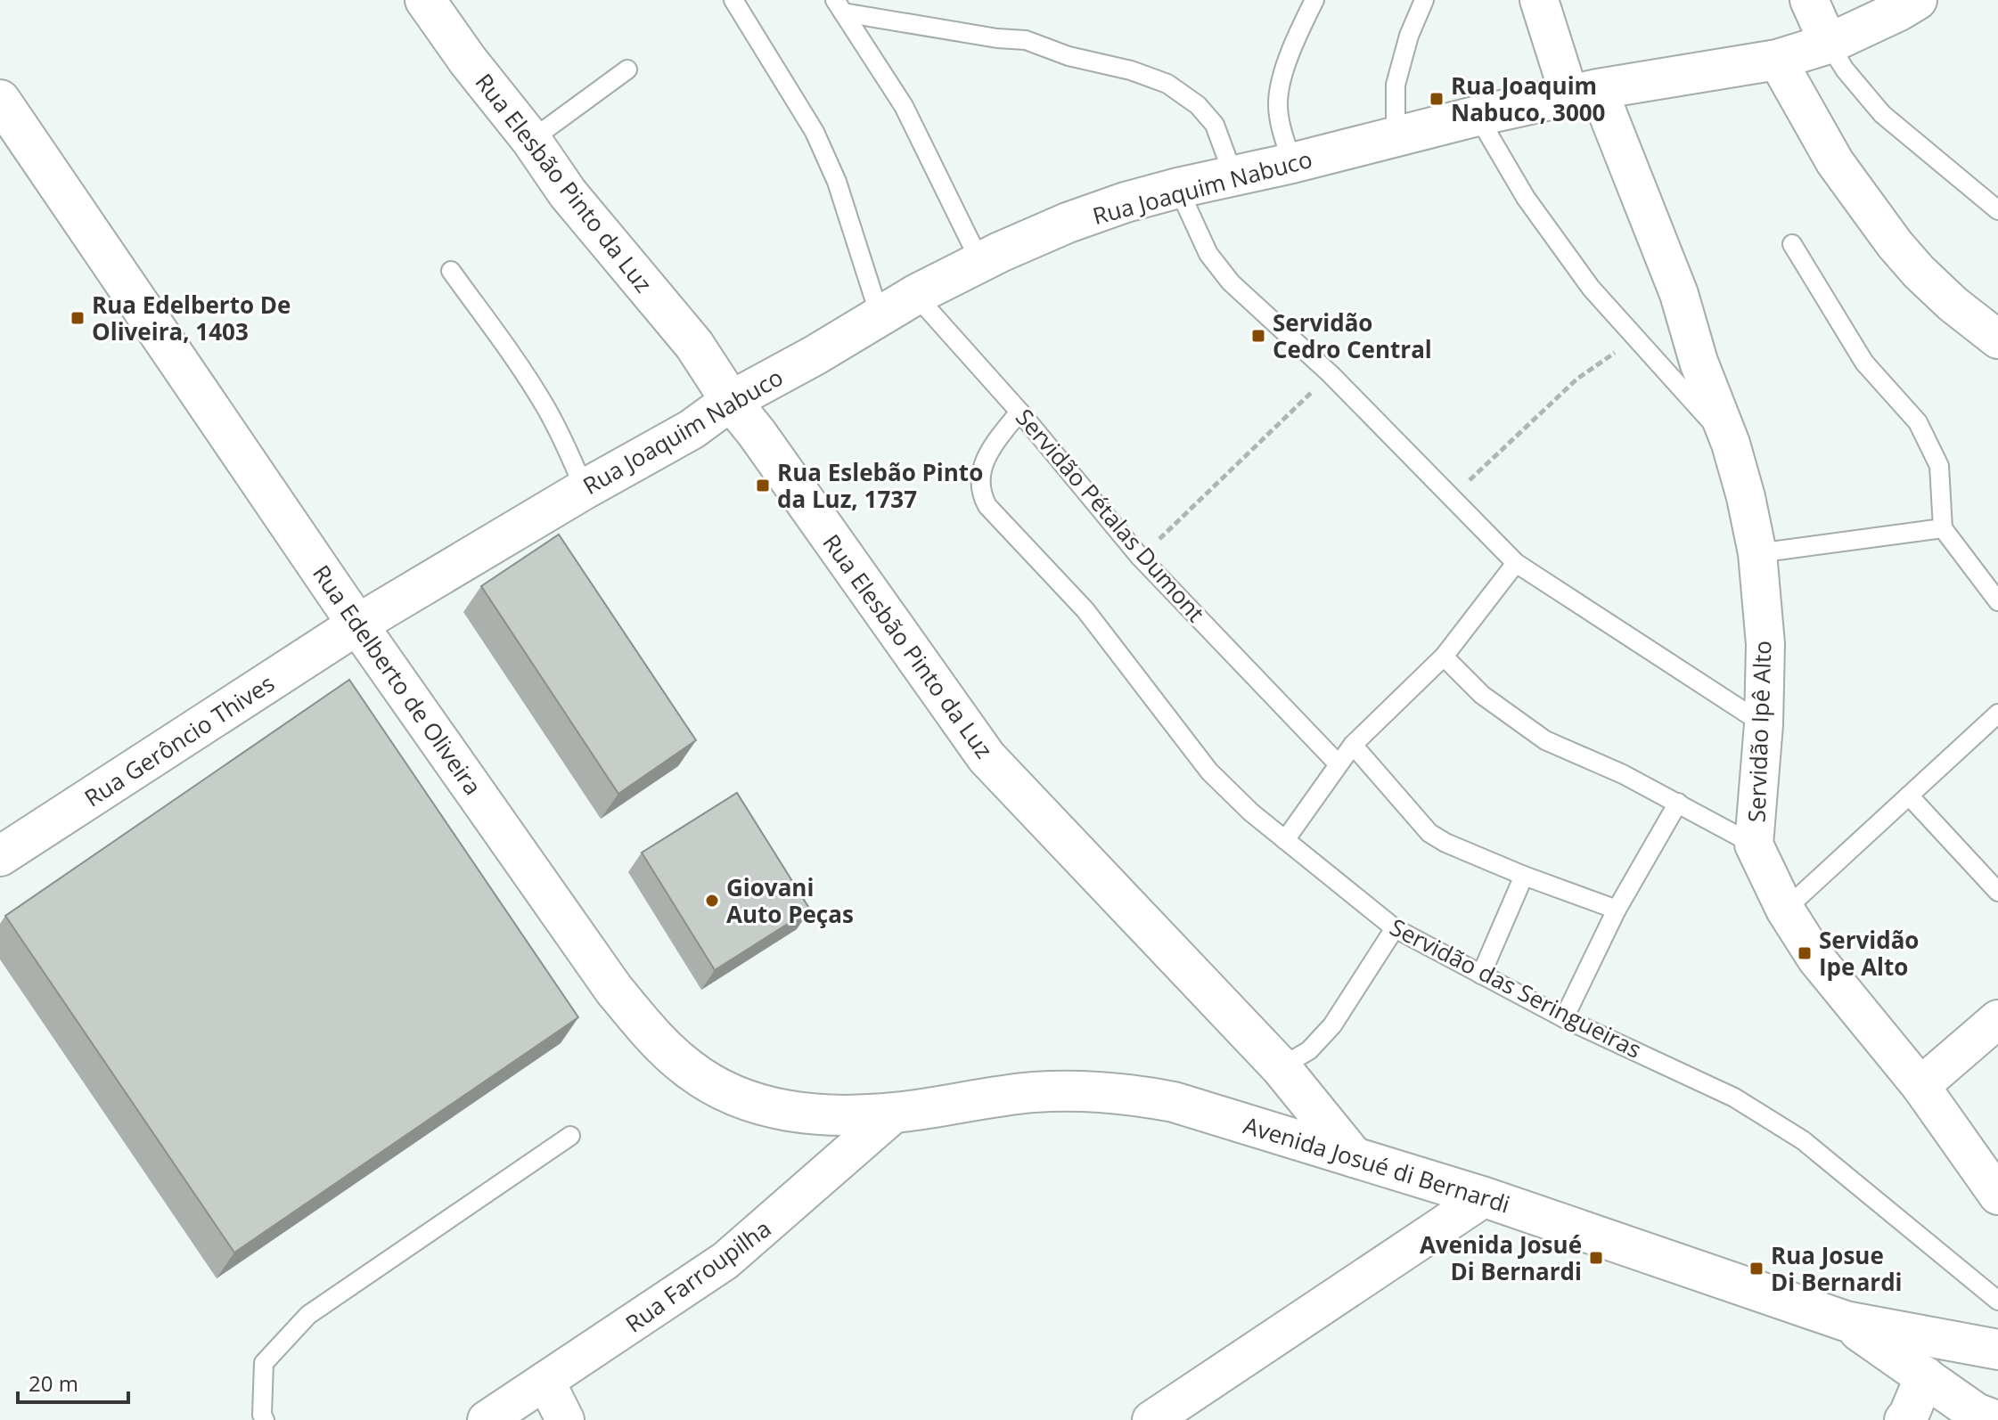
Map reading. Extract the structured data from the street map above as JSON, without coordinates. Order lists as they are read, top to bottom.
{
  "streets": {
    "main road": [
      "Rua Elesbão Pinto da Luz",
      "Rua Joaquim Nabuco",
      "Rua Edelberto de Oliveira",
      "Rua Gerôncio Thives",
      "Avenida Josué di Bernardi"
    ],
    "street": ["Servidão Ipê Alto", "Rua Farroupilha"],
    "lane": ["Servidão Pétalas Dumont", "Servidão das Seringueiras"]
  },
  "crossings": [
    ["Rua Elesbão Pinto da Luz", "Rua Joaquim Nabuco"],
    ["Rua Elesbão Pinto da Luz", "Avenida Josué di Bernardi"],
    ["Rua Joaquim Nabuco", "Servidão Pétalas Dumont"],
    ["Rua Joaquim Nabuco", "Rua Edelberto de Oliveira"],
    ["Rua Joaquim Nabuco", "Servidão Ipê Alto"],
    ["Rua Joaquim Nabuco", "Rua Gerôncio Thives"],
    ["Servidão Pétalas Dumont", "Servidão das Seringueiras"],
    ["Rua Edelberto de Oliveira", "Rua Gerôncio Thives"],
    ["Rua Edelberto de Oliveira", "Avenida Josué di Bernardi"],
    ["Rua Edelberto de Oliveira", "Rua Farroupilha"],
    ["Avenida Josué di Bernardi", "Rua Farroupilha"]
  ],
  "places": {
    "transit": [
      "Rua Joaquim Nabuco, 3000",
      "Rua Edelberto De Oliveira, 1403",
      "Servidão Cedro Central",
      "Rua Eslebão Pinto da Luz, 1737",
      "Servidão Ipe Alto",
      "Avenida Josué Di Bernardi",
      "Rua Josue Di Bernardi"
    ],
    "other": ["Giovani Auto Peças"]
  },
  "scale_bar": "20 m"
}
